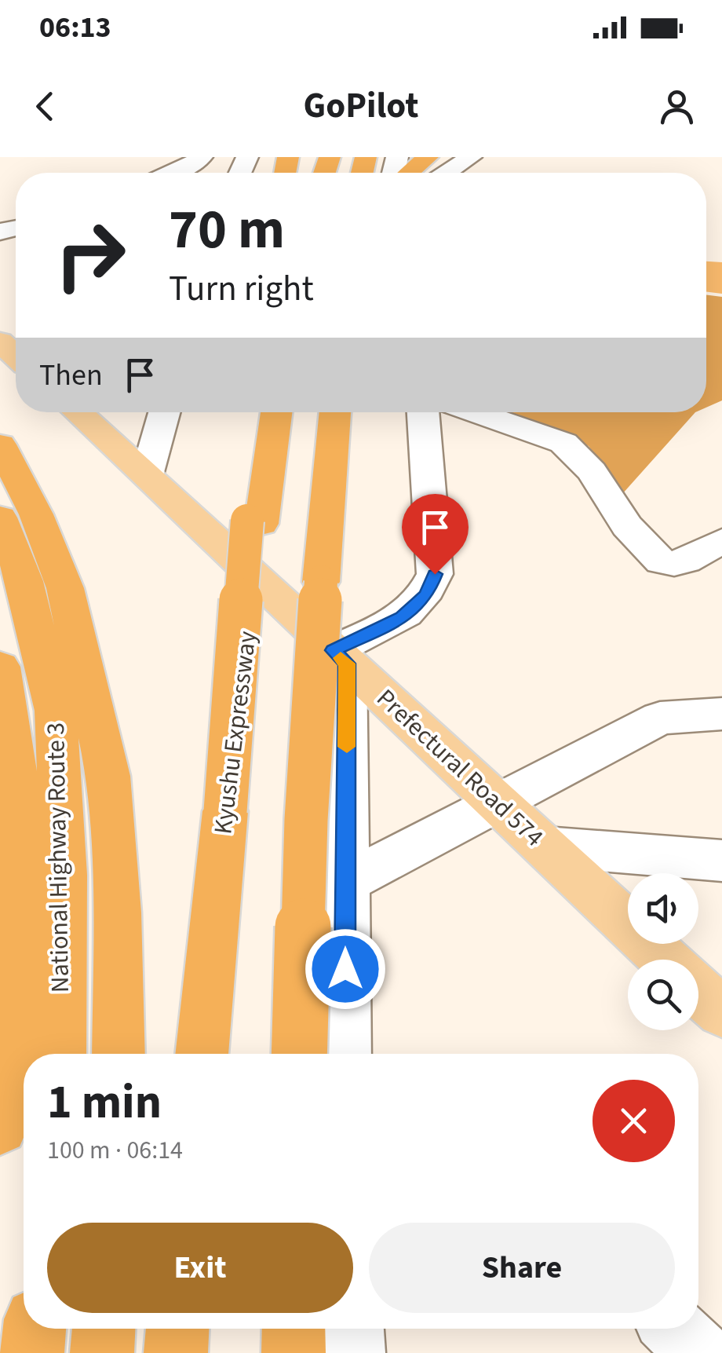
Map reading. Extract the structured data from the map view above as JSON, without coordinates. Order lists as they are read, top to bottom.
{
  "streets": {
    "highway": ["Kyushu Expressway", "National Highway Route 3"],
    "main road": ["Prefectural Road 574"]
  },
  "page": {
    "status": "06:13",
    "header": "GoPilot",
    "turn": ["70 m", "Turn right"],
    "then": "Then",
    "heading": ["1 min", "100 m · 06:14"],
    "buttons": ["Exit", "Share"]
  }
}
